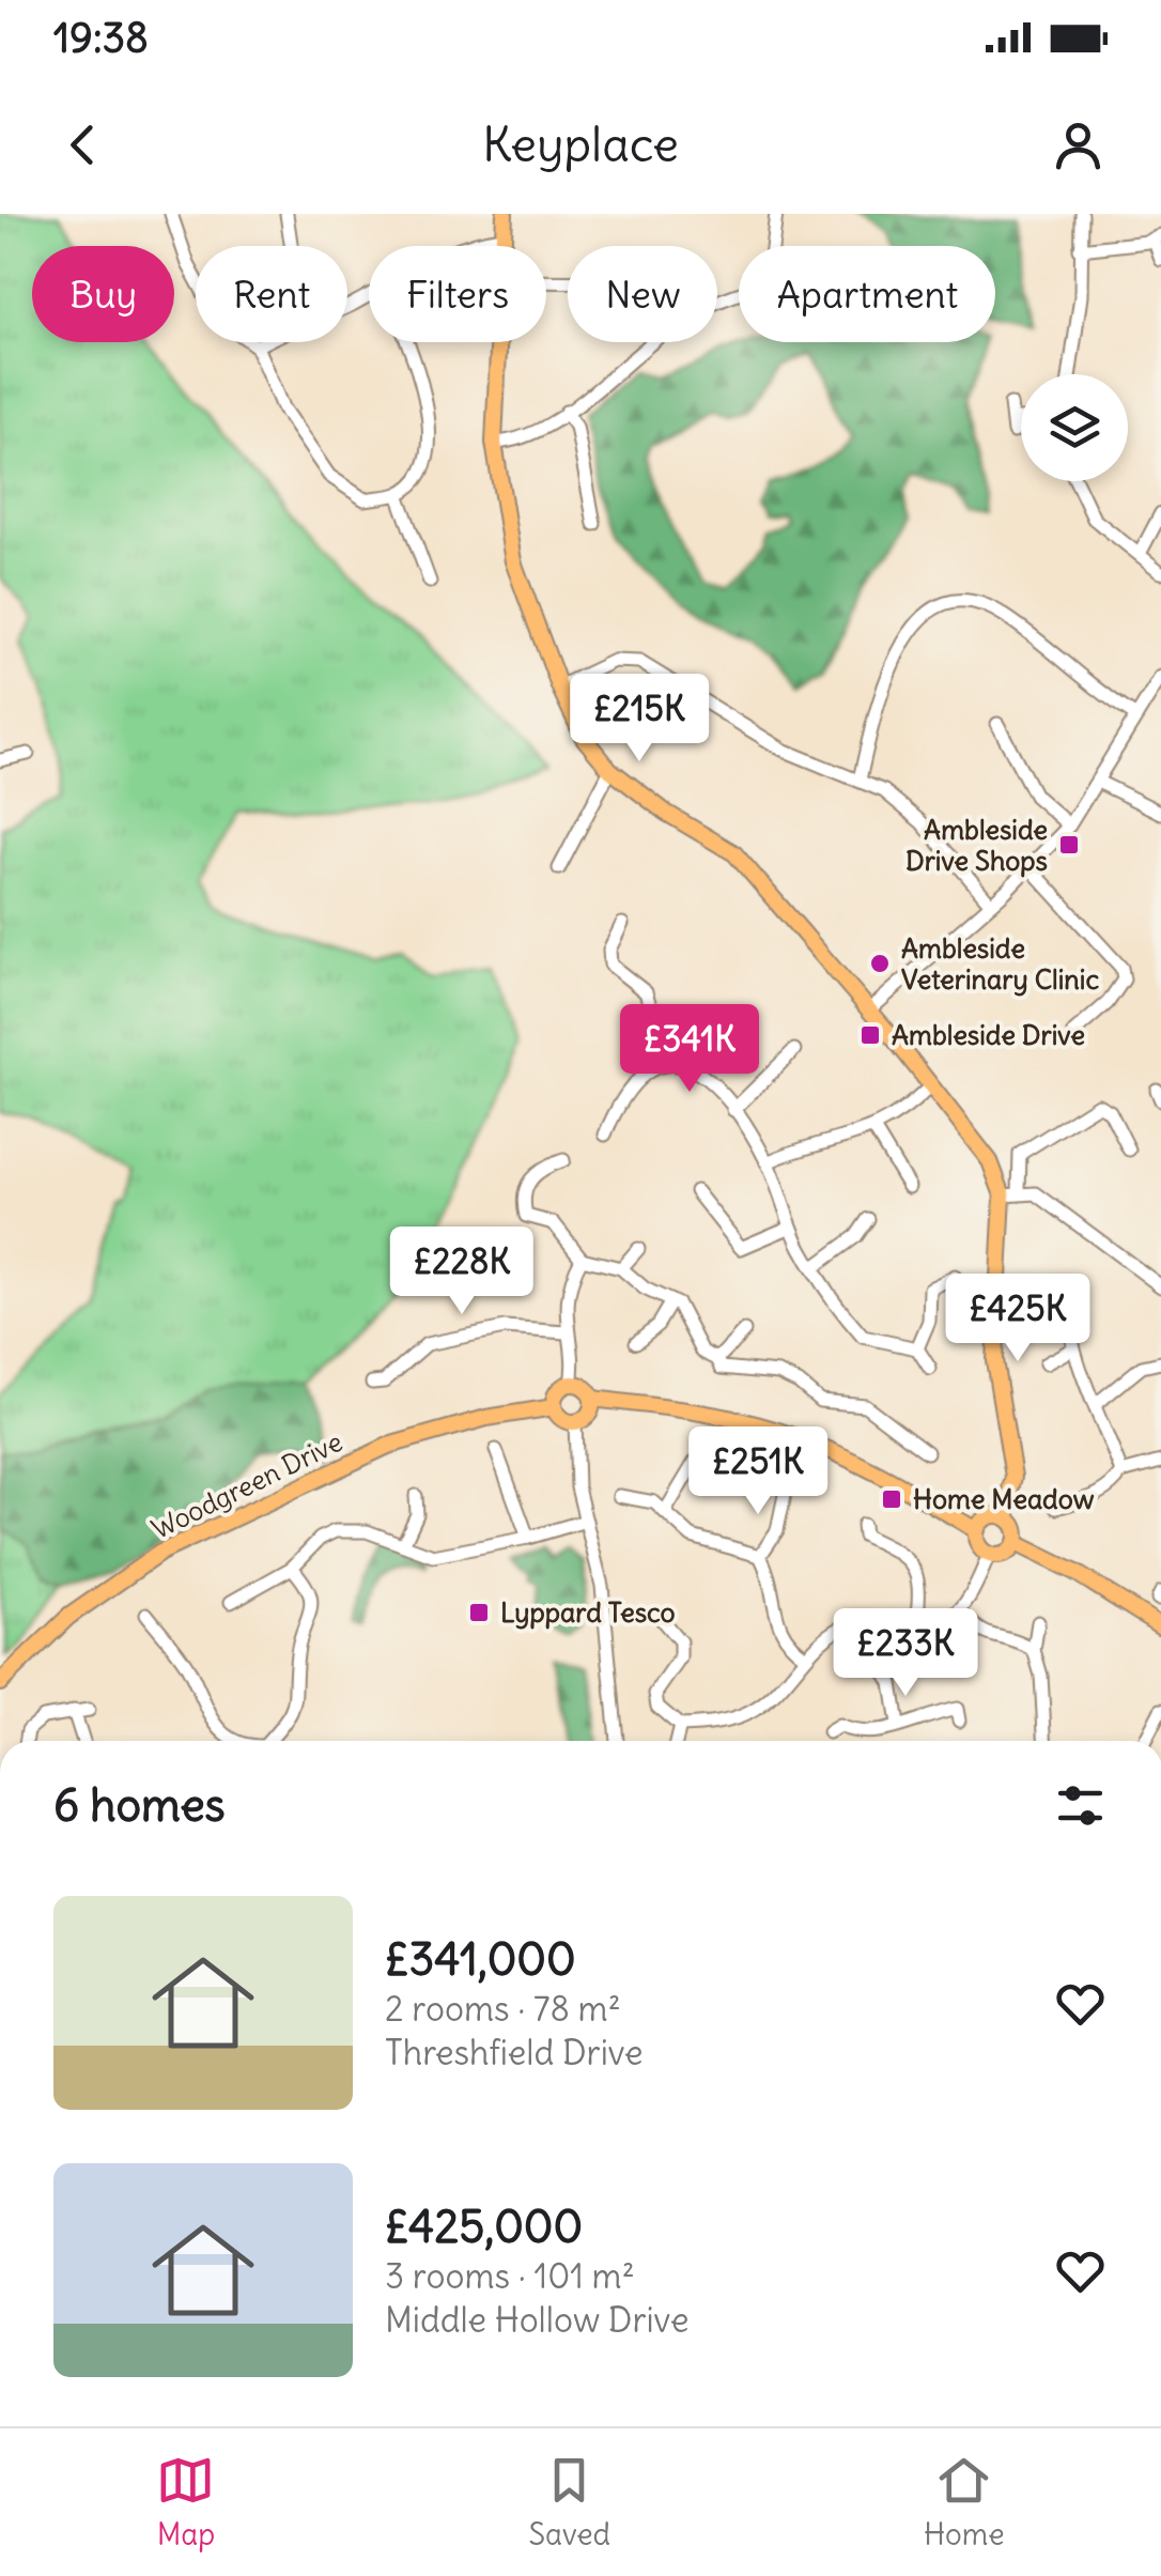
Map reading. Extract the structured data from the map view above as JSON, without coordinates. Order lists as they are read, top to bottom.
{
  "streets": {
    "main road": ["Woodgreen Drive"]
  },
  "places": {
    "transit": [
      "Ambleside Drive Shops",
      "Ambleside Drive",
      "Home Meadow",
      "Lyppard Tesco"
    ],
    "other": ["Ambleside Veterinary Clinic"]
  },
  "page": {
    "status": "19:38",
    "header": "Keyplace",
    "chip": [
      "Buy",
      "Rent",
      "Filters",
      "New",
      "Apartment"
    ],
    "price": [
      "£215K",
      "£341K",
      "£228K",
      "£425K",
      "£251K",
      "£233K"
    ],
    "heading": "6 homes",
    "list": [
      {
        "name": "£341,000",
        "note": "2 rooms · 78 m² · Threshfield Drive"
      },
      {
        "name": "£425,000",
        "note": "3 rooms · 101 m² · Middle Hollow Drive"
      }
    ],
    "tabs": ["Map", "Saved", "Home"]
  }
}
